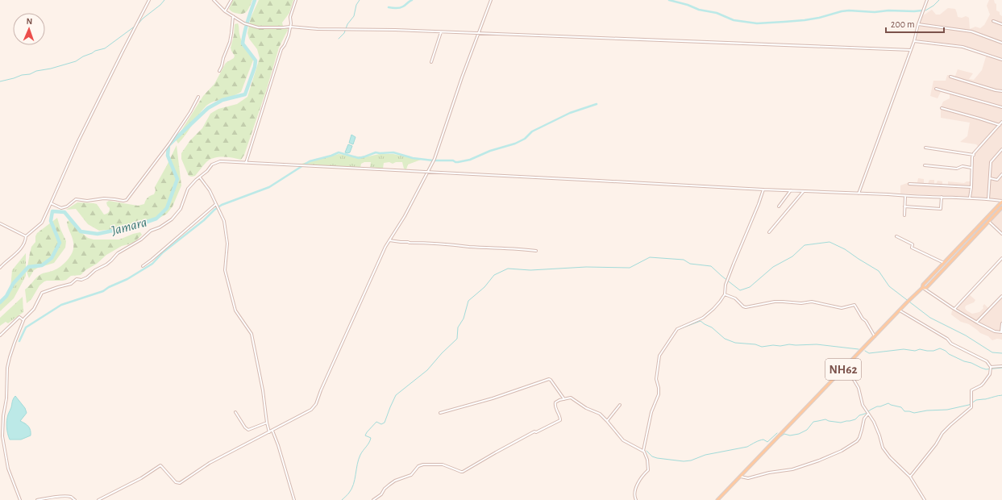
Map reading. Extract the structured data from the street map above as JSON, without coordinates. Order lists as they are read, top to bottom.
{
  "streets": {
    "main road": ["NH62"]
  },
  "water": ["Jamara"],
  "scale_bar": "200 m",
  "north": "top"
}
